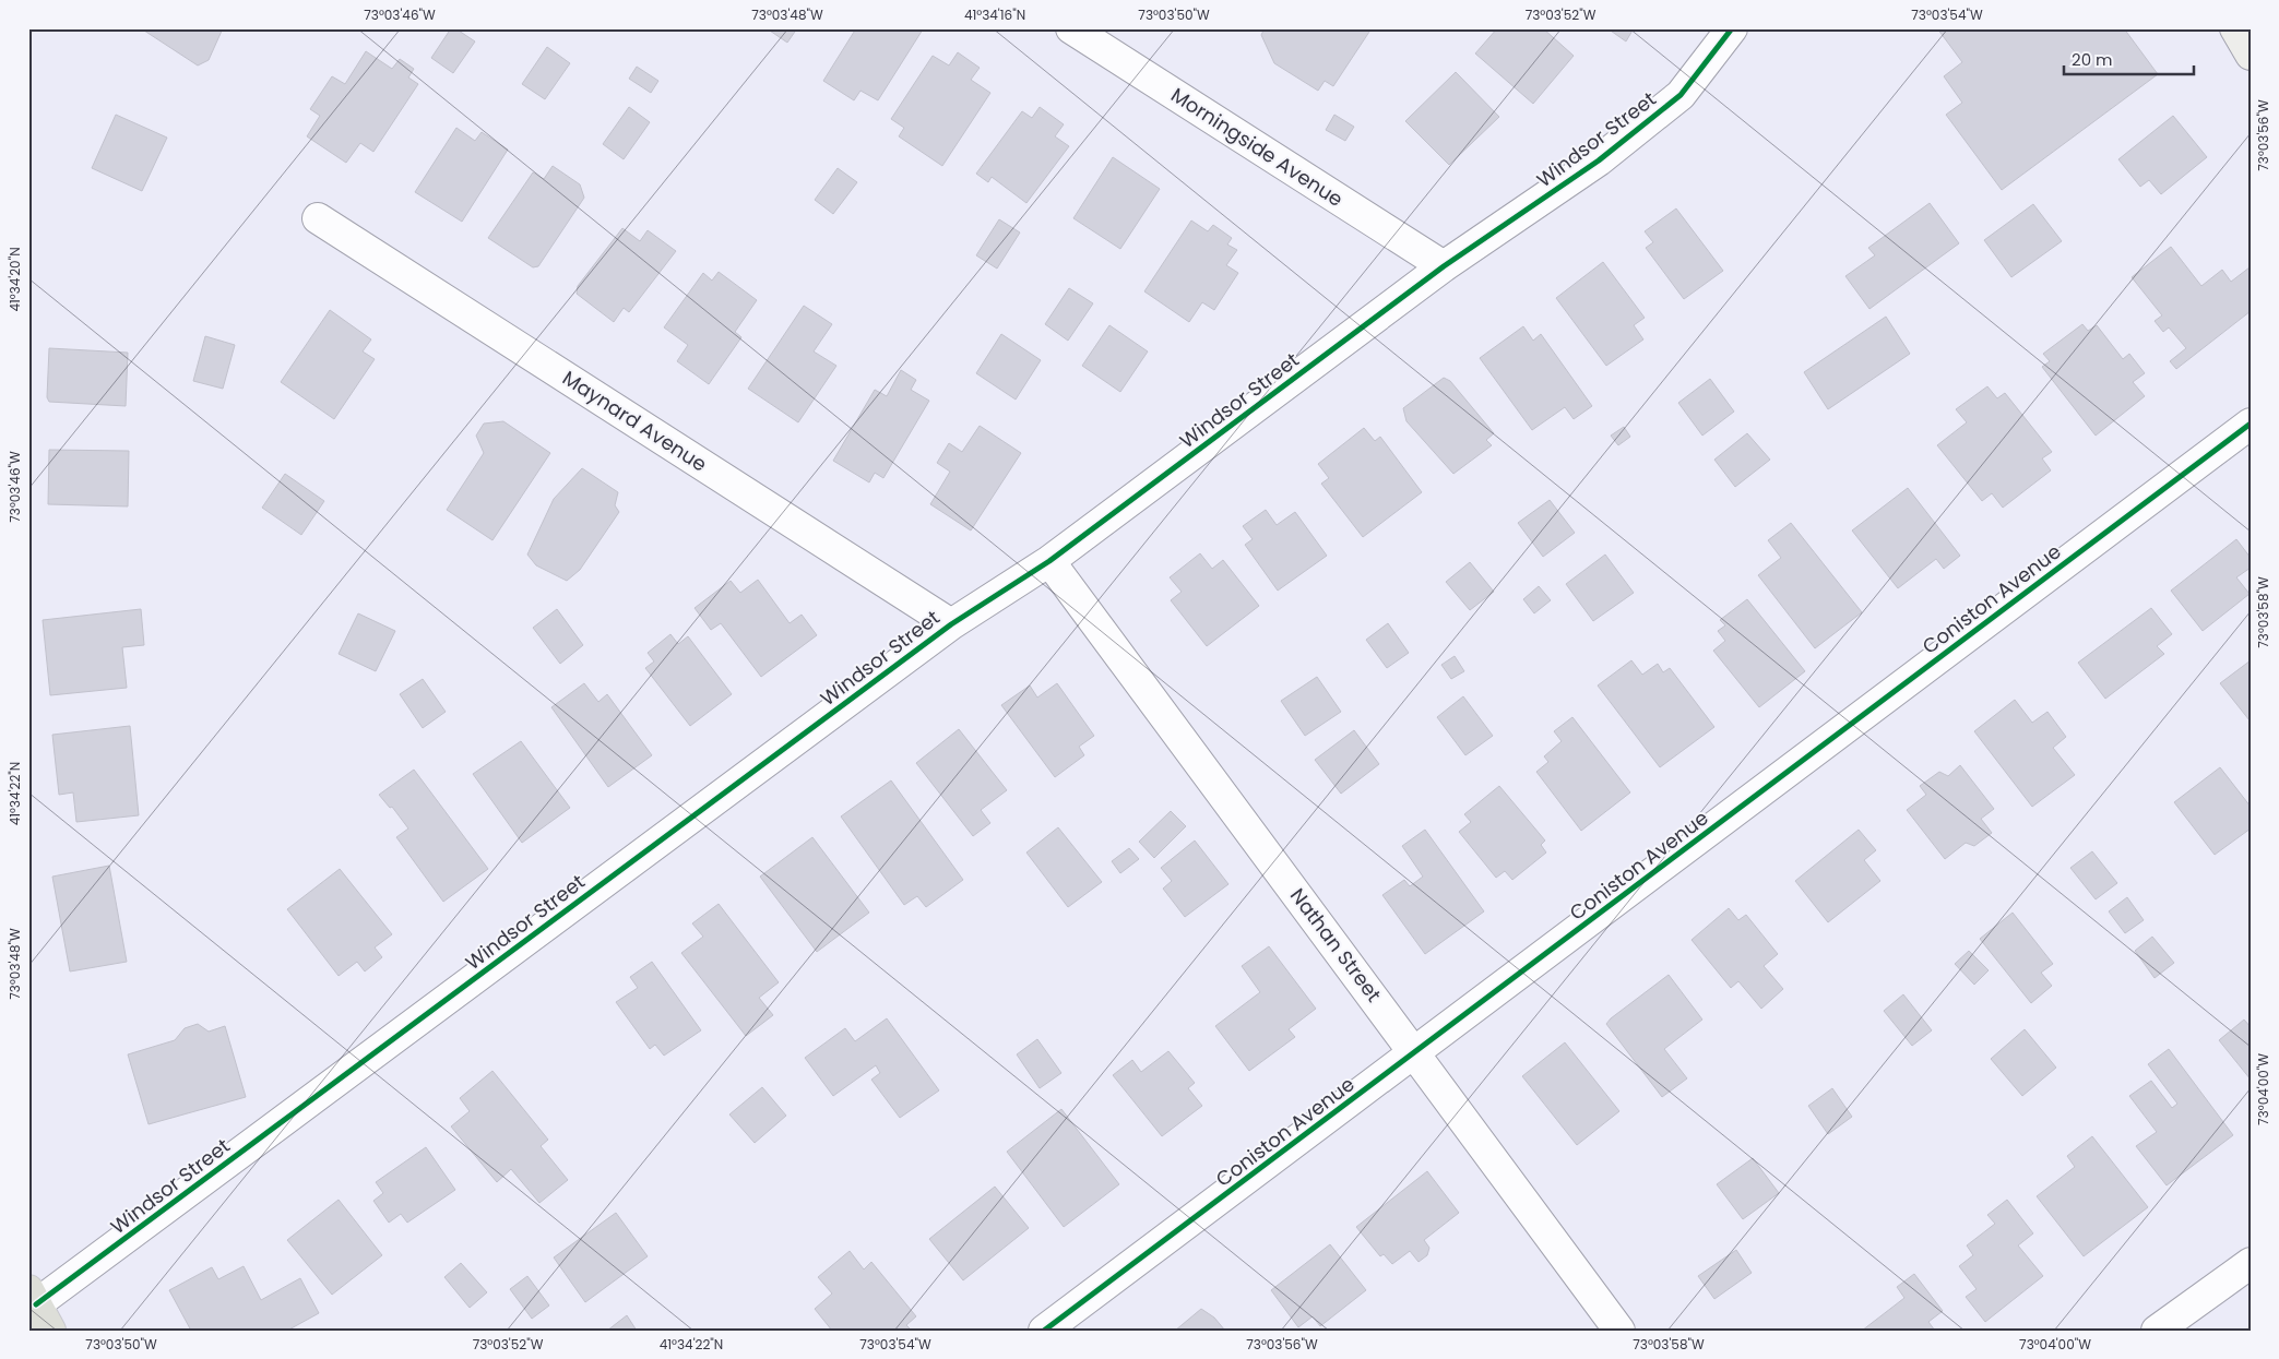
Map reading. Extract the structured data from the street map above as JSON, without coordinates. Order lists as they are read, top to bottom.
{
  "streets": {
    "street": [
      "Windsor Street",
      "Morningside Avenue",
      "Maynard Avenue",
      "Coniston Avenue",
      "Nathan Street"
    ]
  },
  "crossings": [
    ["Windsor Street", "Morningside Avenue"],
    ["Windsor Street", "Maynard Avenue"],
    ["Windsor Street", "Nathan Street"],
    ["Coniston Avenue", "Nathan Street"]
  ],
  "scale_bar": "20 m",
  "coordinates": [
    "73°03'46\"W",
    "73°03'48\"W",
    "41°34'16\"N",
    "73°03'50\"W",
    "73°03'52\"W",
    "73°03'54\"W",
    "73°03'56\"W",
    "41°34'20\"N",
    "73°03'58\"W",
    "41°34'22\"N",
    "73°04'00\"W"
  ]
}
